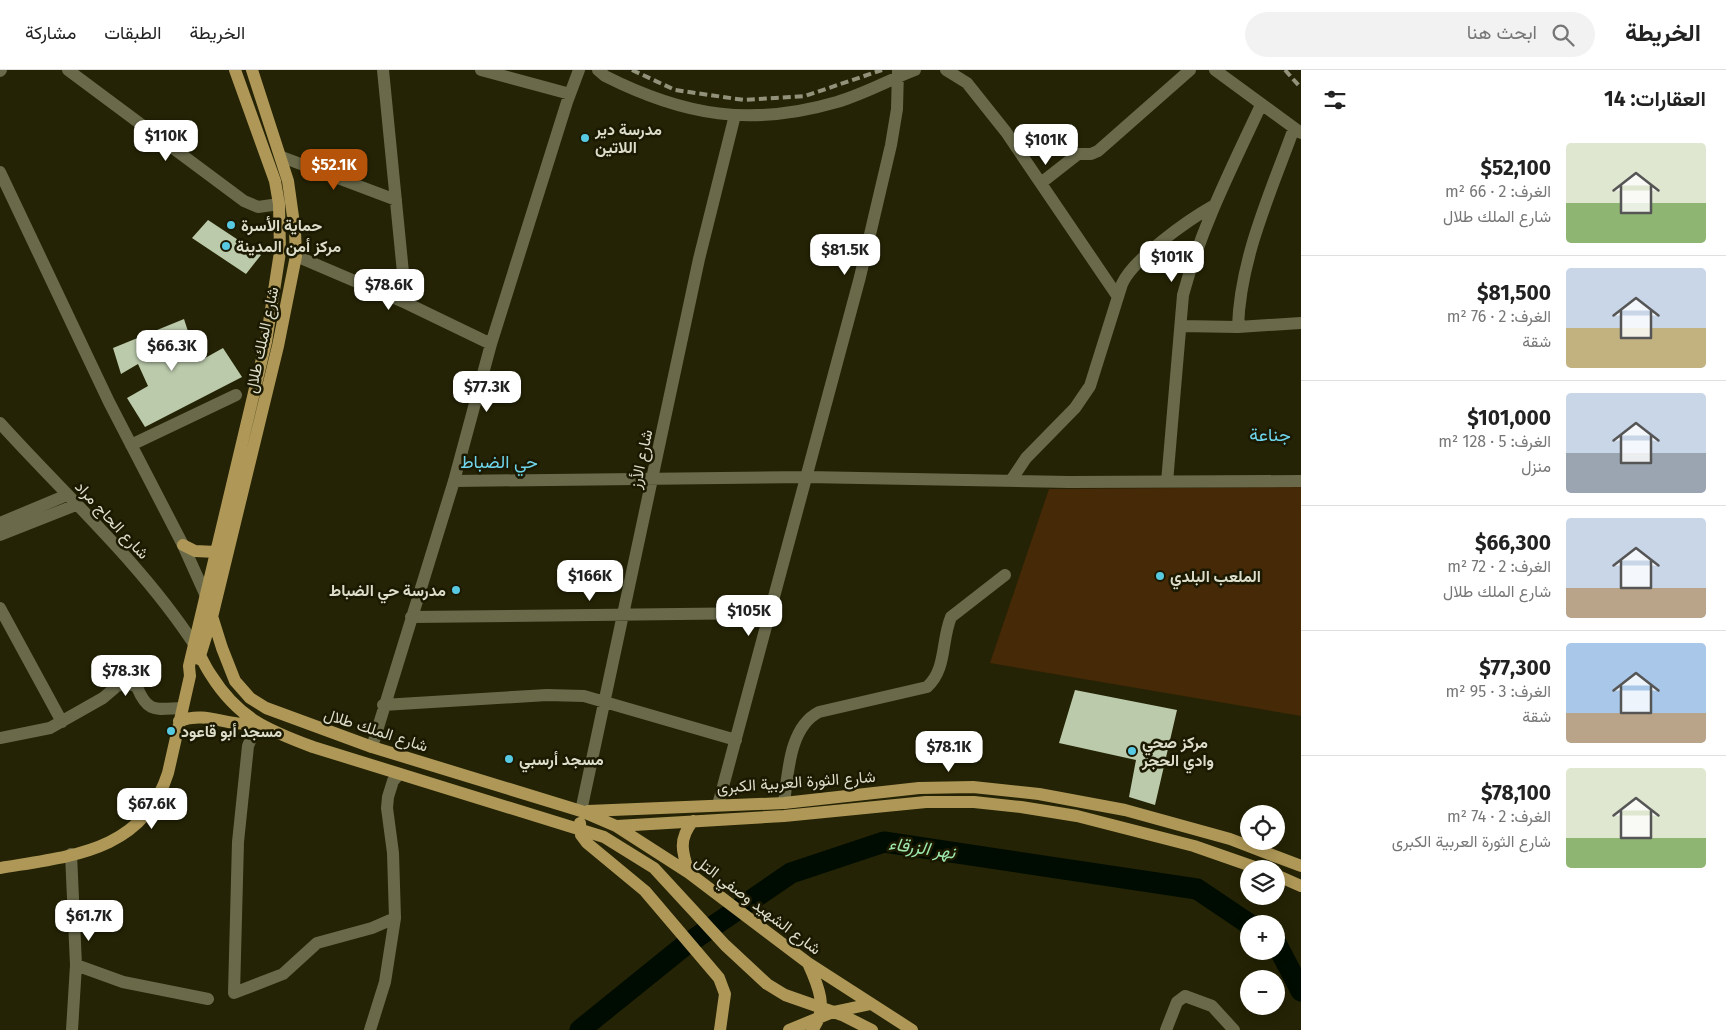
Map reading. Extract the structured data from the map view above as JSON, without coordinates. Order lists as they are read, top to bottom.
{
  "streets": {
    "main road": ["شارع الملك طلال", "شارع الثورة العربية الكبرى", "شارع الشهيد وصفي التل"],
    "street": ["شارع الأرز", "شارع الحاج مراد"]
  },
  "crossings": [
    ["شارع الملك طلال", "شارع الأرز"],
    ["شارع الملك طلال", "شارع الحاج مراد"],
    ["شارع الملك طلال", "شارع الثورة العربية الكبرى"],
    ["شارع الملك طلال", "شارع الشهيد وصفي التل"],
    ["شارع الأرز", "شارع الثورة العربية الكبرى"],
    ["شارع الأرز", "شارع الشهيد وصفي التل"],
    ["شارع الثورة العربية الكبرى", "شارع الشهيد وصفي التل"]
  ],
  "districts": ["جناعة", "حي الضباط"],
  "water": ["نهر الزرقاء"],
  "places": [
    "مدرسة دير اللاتين",
    "حماية الأسرة",
    "مركز أمن المدينة",
    "الملعب البلدي",
    "مدرسة حي الضباط",
    "مسجد أبو قاعود",
    "مركز صحي وادي الحجر",
    "مسجد أرسبي"
  ],
  "page": {
    "header": "الخريطة",
    "search": "ابحث هنا",
    "nav": ["الخريطة", "الطبقات", "مشاركة"],
    "heading": "العقارات: 14",
    "price": [
      "$110K",
      "$101K",
      "$52.1K",
      "$81.5K",
      "$101K",
      "$78.6K",
      "$66.3K",
      "$77.3K",
      "$166K",
      "$105K",
      "$78.3K",
      "$78.1K",
      "$67.6K",
      "$61.7K"
    ],
    "list": [
      {
        "name": "$52,100",
        "note": "الغرف: 2 · 66 m² · شارع الملك طلال"
      },
      {
        "name": "$81,500",
        "note": "الغرف: 2 · 76 m² · شقة"
      },
      {
        "name": "$101,000",
        "note": "الغرف: 5 · 128 m² · منزل"
      },
      {
        "name": "$66,300",
        "note": "الغرف: 2 · 72 m² · شارع الملك طلال"
      },
      {
        "name": "$77,300",
        "note": "الغرف: 3 · 95 m² · شقة"
      },
      {
        "name": "$78,100",
        "note": "الغرف: 2 · 74 m² · شارع الثورة العربية الكبرى"
      }
    ],
    "map_buttons": ["+", "−"]
  }
}
